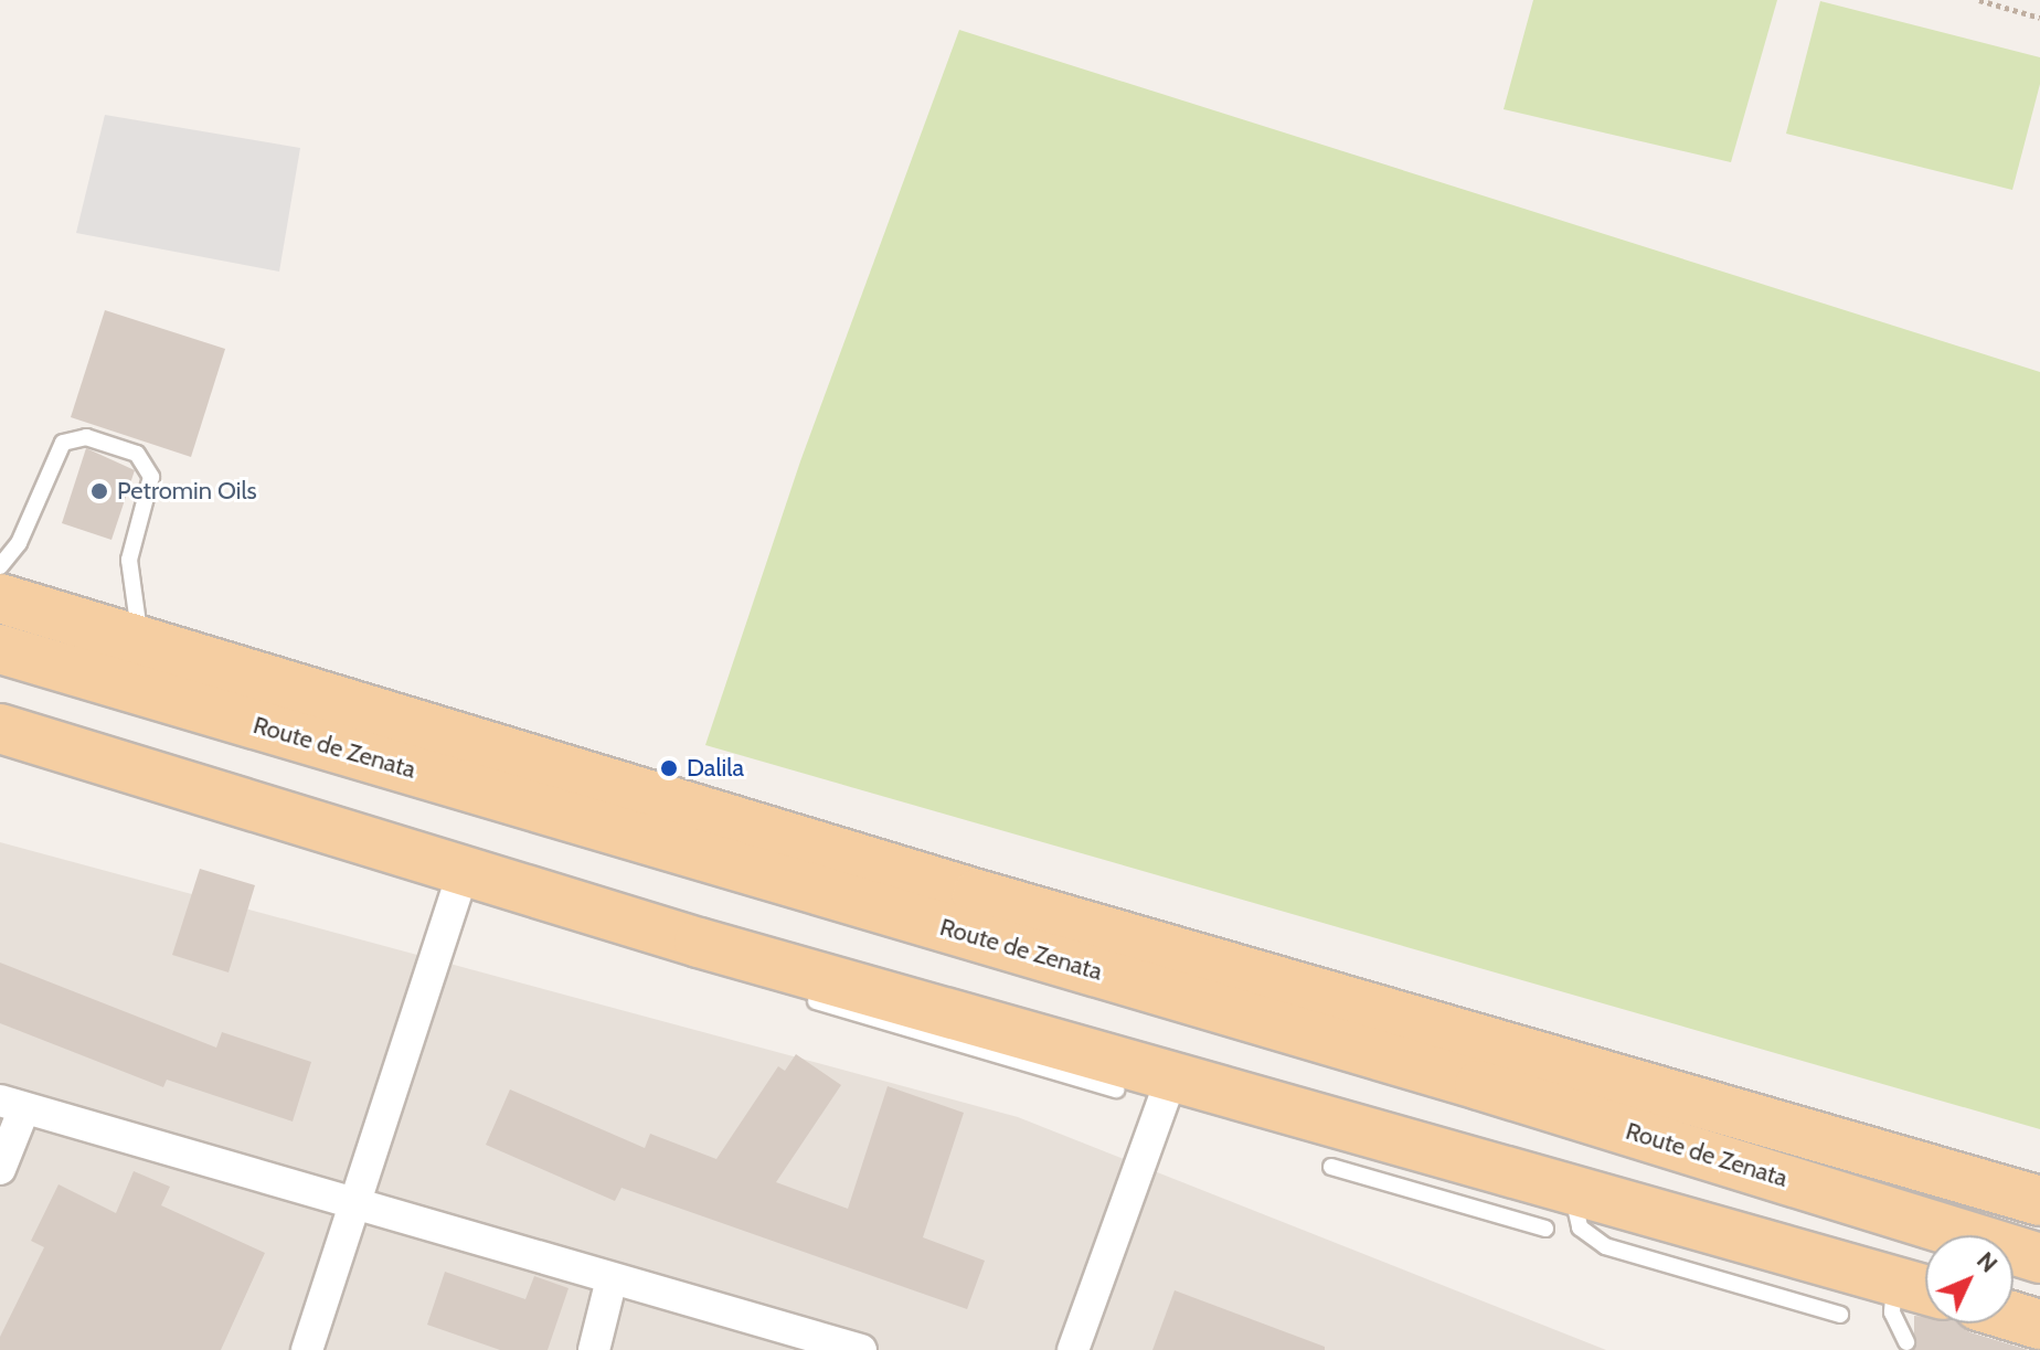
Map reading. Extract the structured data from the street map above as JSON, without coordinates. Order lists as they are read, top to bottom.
{
  "streets": {
    "main road": ["Route de Zenata"]
  },
  "places": ["Petromin Oils", "Dalila"],
  "north": "top right"
}
